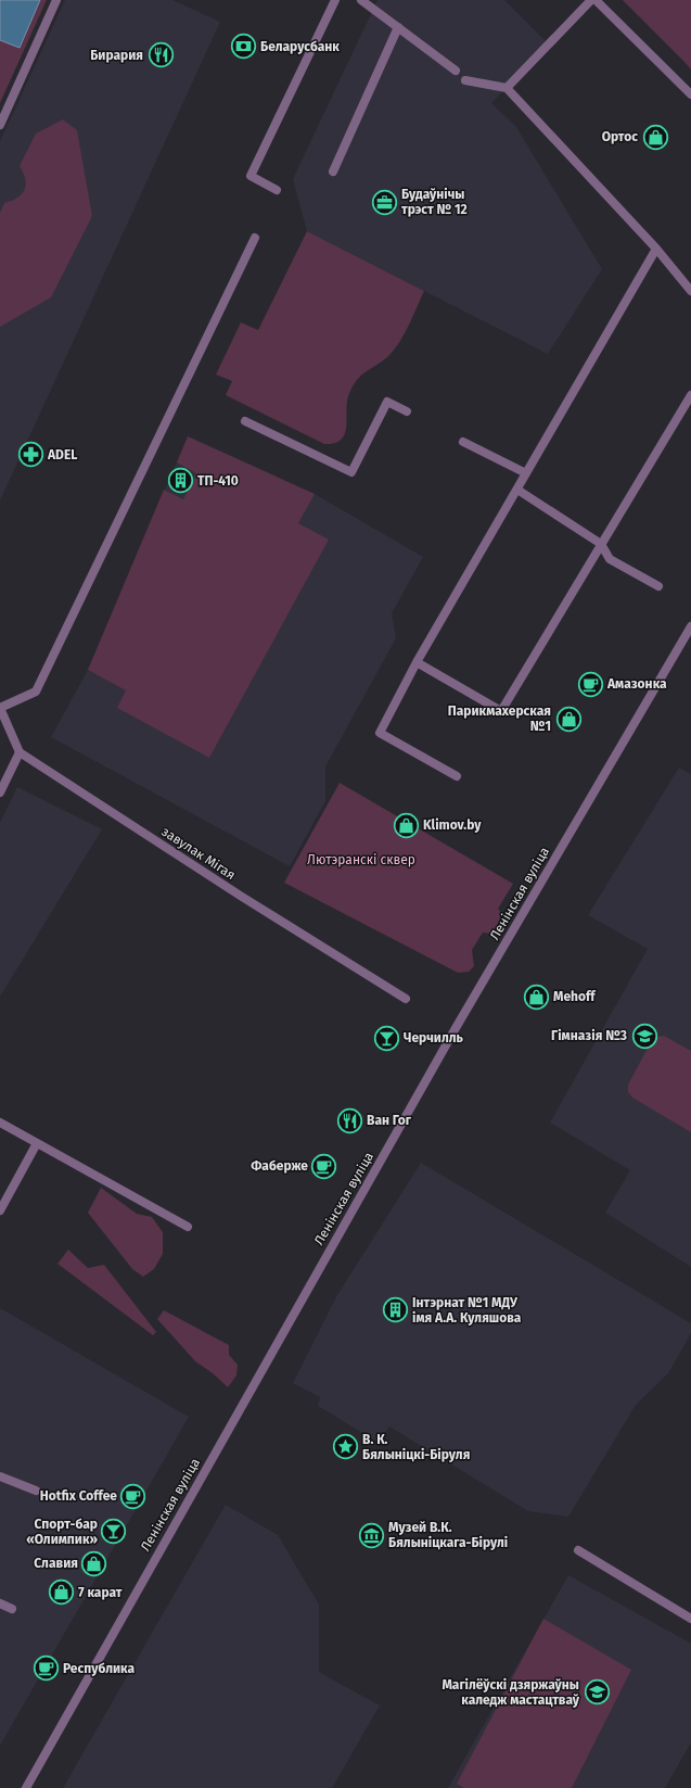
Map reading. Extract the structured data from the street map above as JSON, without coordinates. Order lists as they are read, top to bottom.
{
  "streets": {
    "street": ["завулак Мігая", "Ленінская вуліца"]
  },
  "parks": ["Лютэранскі сквер"],
  "places": {
    "bank": ["Беларусбанк"],
    "restaurant": ["Бирария", "Ван Гог"],
    "shop": [
      "Ортос",
      "Парикмахерская №1",
      "Klimov.by",
      "Mehoff",
      "Славия",
      "7 карат"
    ],
    "office": ["Будаўнічы трэст № 12"],
    "pharmacy": ["ADEL"],
    "building": ["ТП-410", "Інтэрнат №1 МДУ імя А.А. Куляшова"],
    "cafe": [
      "Амазонка",
      "Фаберже",
      "Hotfix Coffee",
      "Республика"
    ],
    "school or university": ["Гімназія №3", "Магілёўскі дзяржаўны каледж мастацтваў"],
    "bar": ["Черчилль", "Спорт-бар «Олимпик»"],
    "place": ["В. К. Бялыніцкі-Біруля"],
    "museum": ["Музей В.К. Бялыніцкага-Бірулі"]
  }
}
